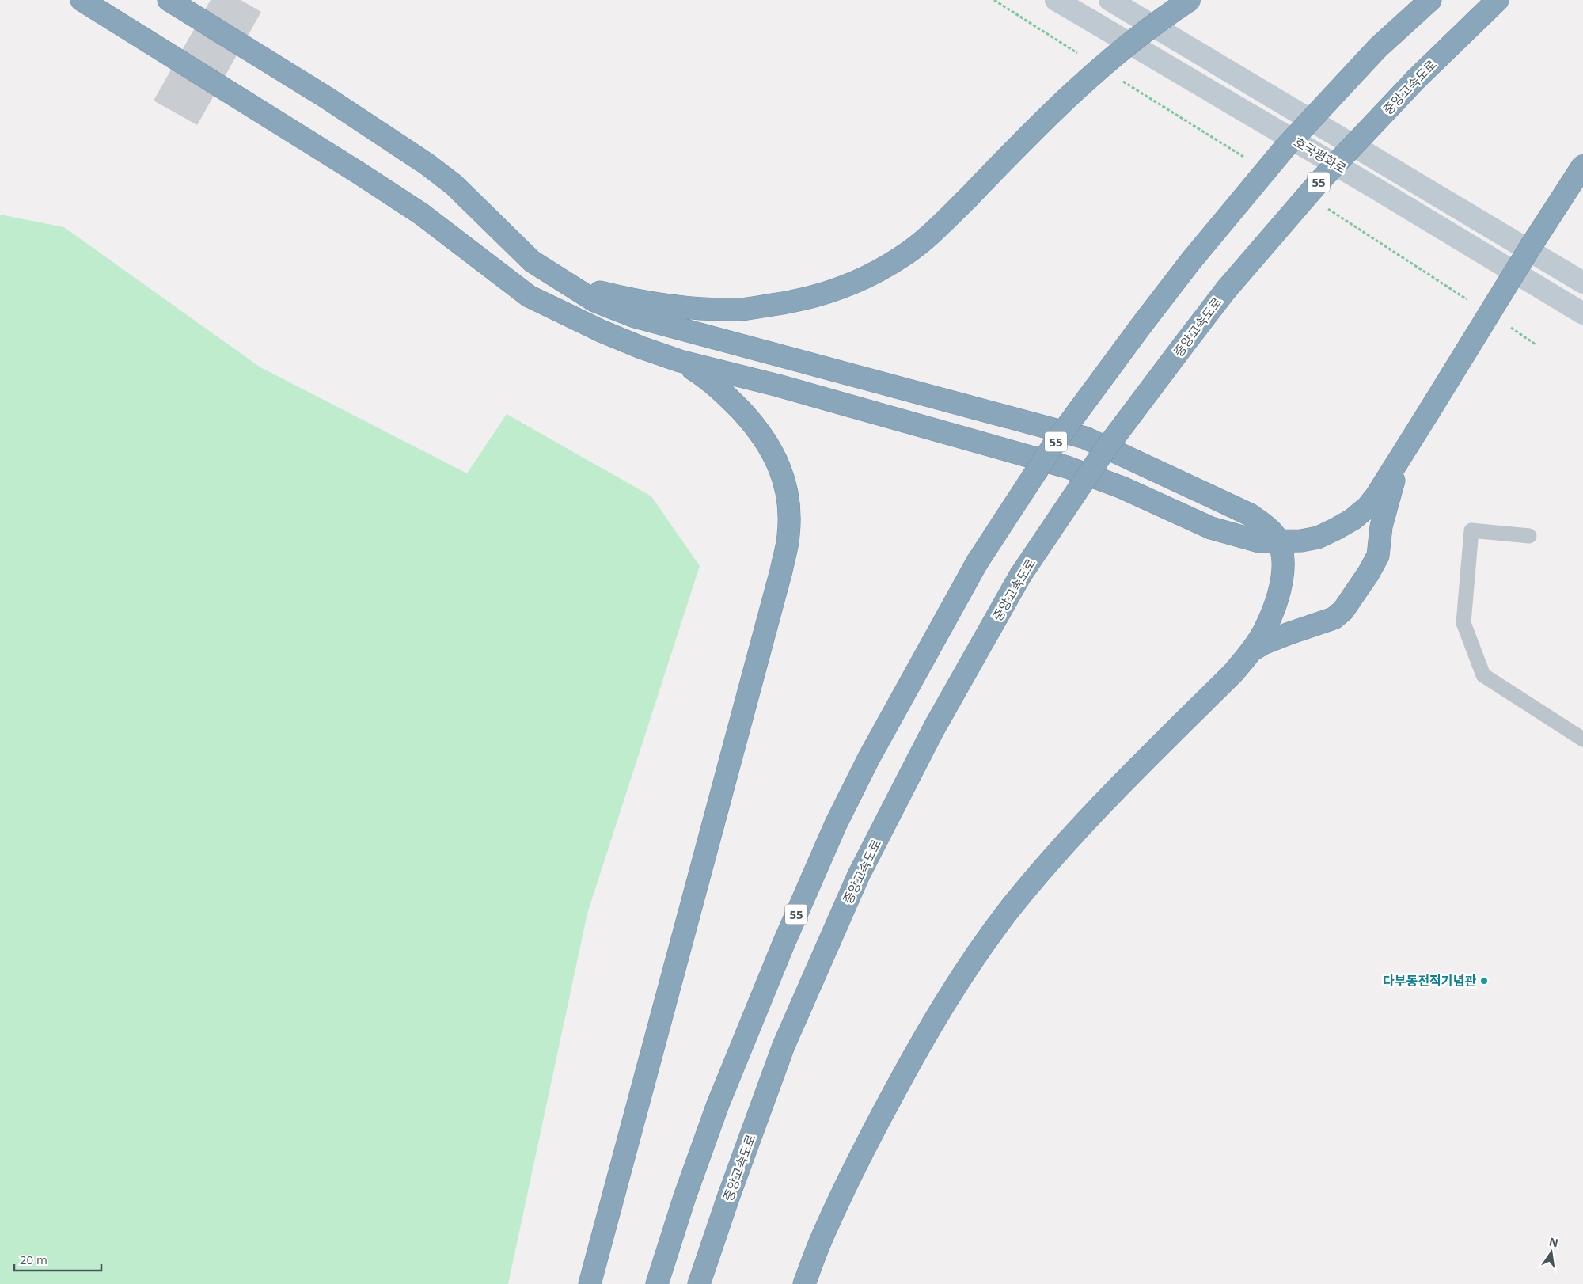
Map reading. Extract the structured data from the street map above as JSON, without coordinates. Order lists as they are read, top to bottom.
{
  "streets": {
    "highway": ["중앙고속도로", "55"],
    "main road": ["호국평화로"]
  },
  "places": ["다부동전적기념관"],
  "scale_bar": "20 m",
  "north": "top"
}
